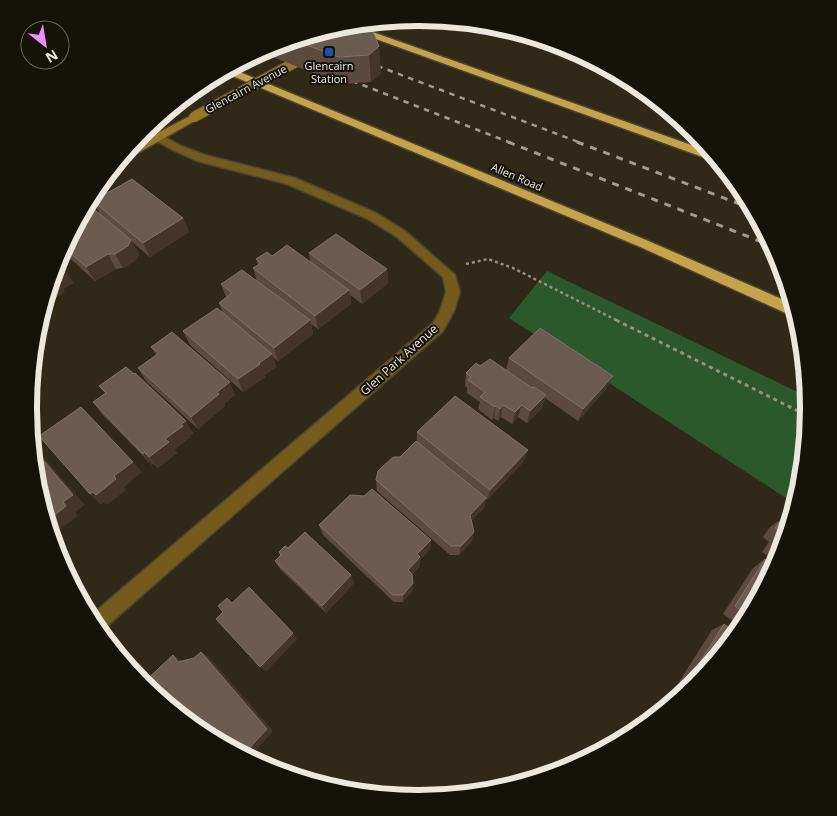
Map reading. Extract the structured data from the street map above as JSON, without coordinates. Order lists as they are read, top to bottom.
{
  "streets": {
    "highway": ["Allen Road"],
    "street": ["Glencairn Avenue", "Glen Park Avenue"]
  },
  "crossings": [
    ["Glencairn Avenue", "Glen Park Avenue"]
  ],
  "places": {
    "transit": ["Glencairn Station"]
  },
  "north": "bottom right"
}
